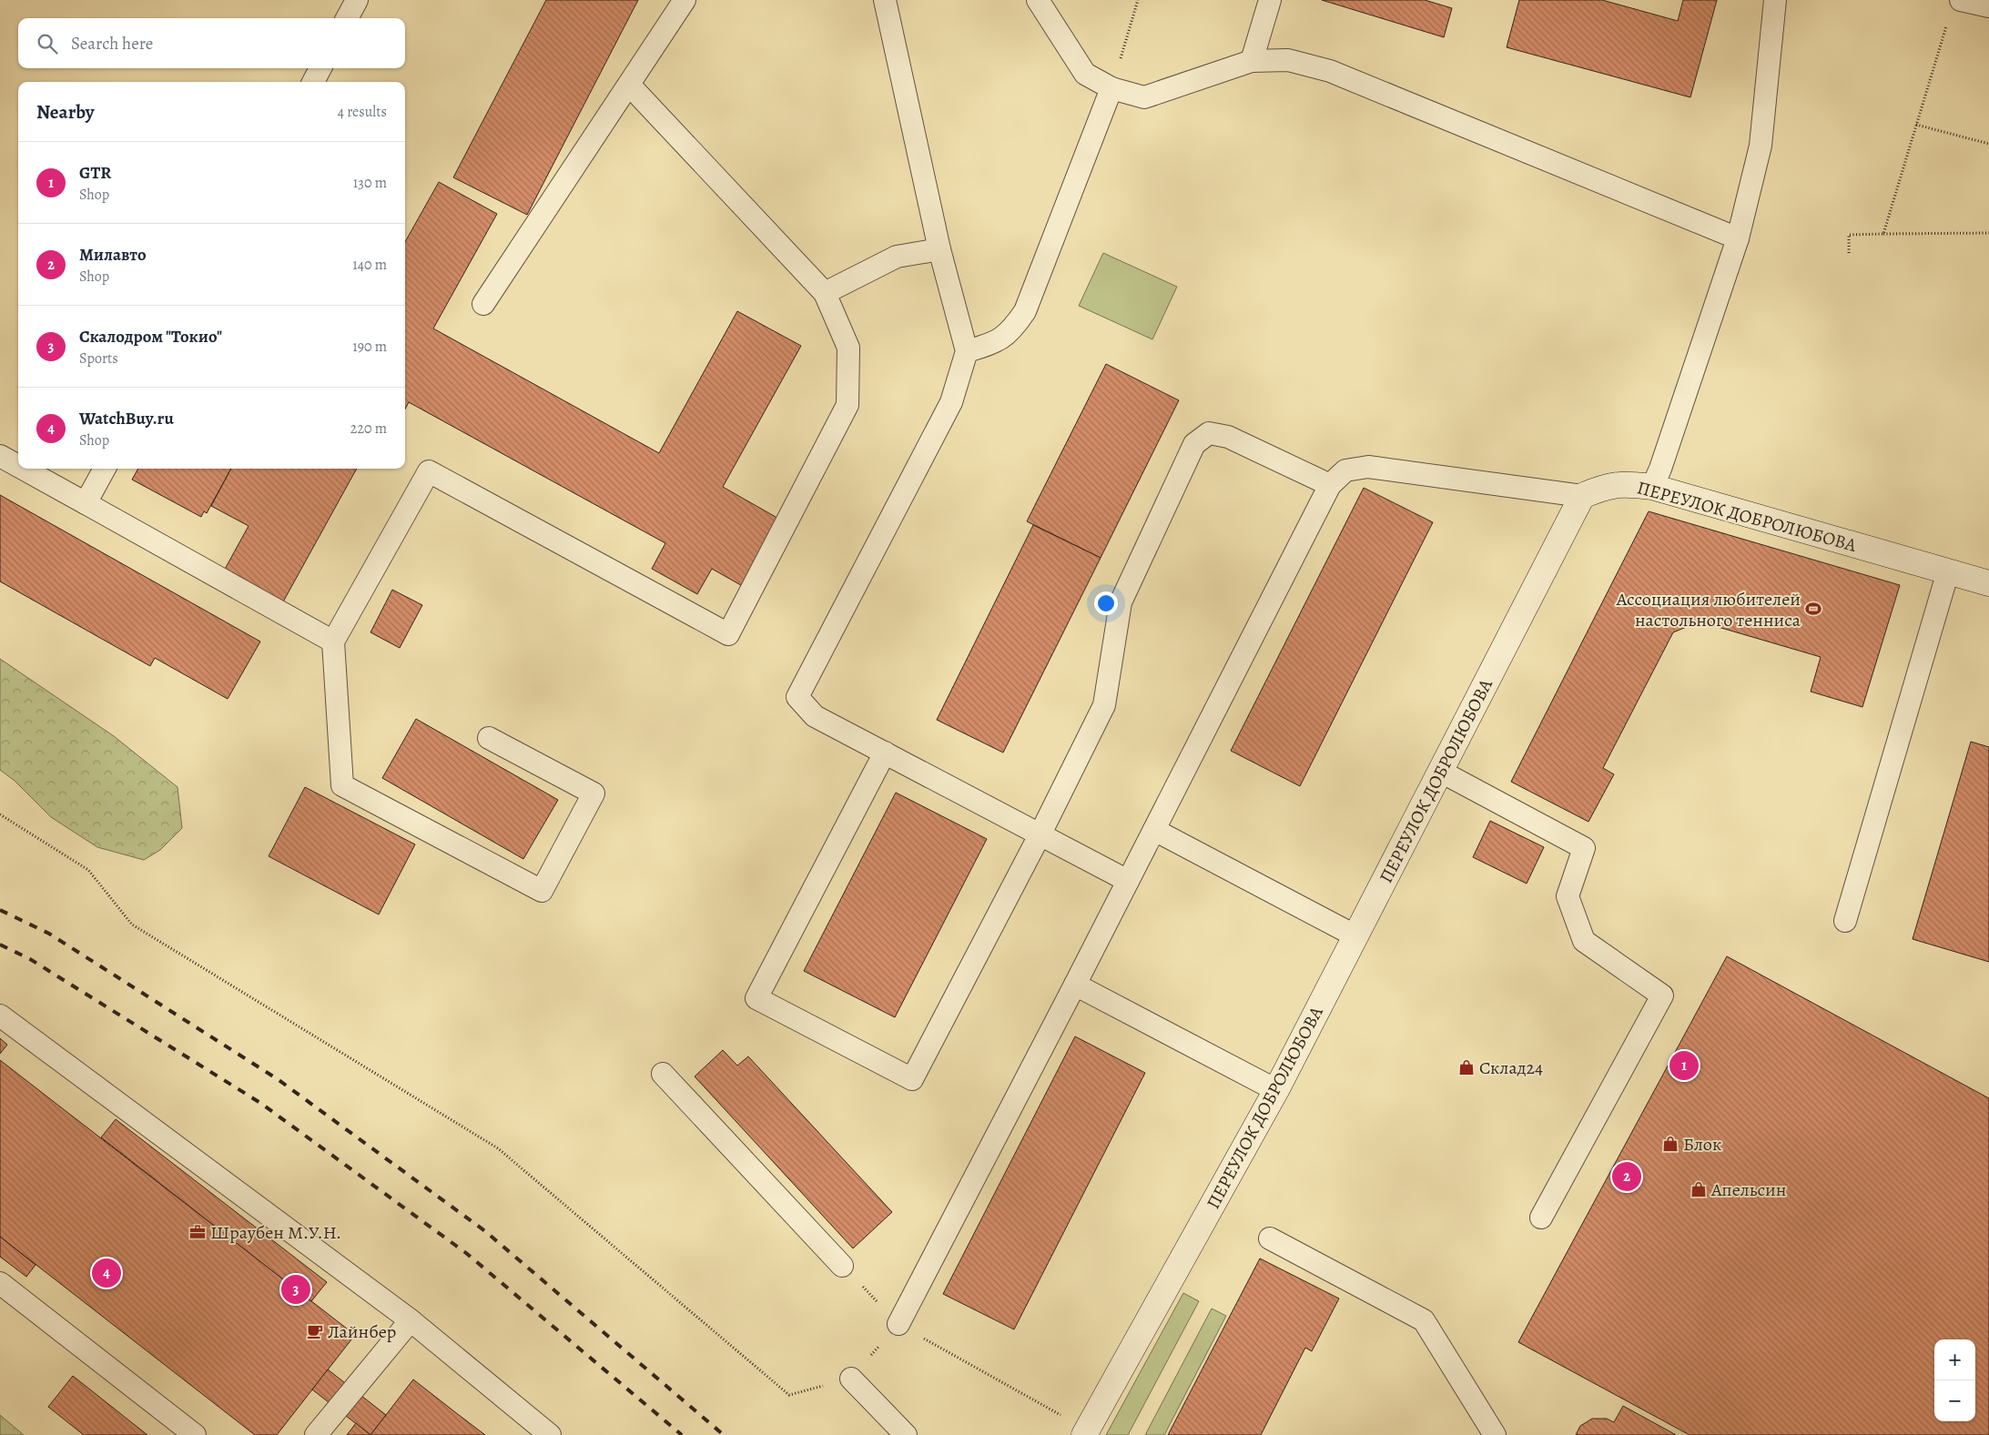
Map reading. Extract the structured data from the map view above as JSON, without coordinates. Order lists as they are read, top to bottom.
{
  "streets": {
    "street": ["ПЕРЕУЛОК ДОБРОЛЮБОВА"]
  },
  "places": {
    "sports": ["Ассоциация любителей настольного тенниса"],
    "shop": ["Склад24", "Блок", "Апельсин"],
    "office": ["Шраубен М.У.Н."],
    "cafe": ["Лайнбер"]
  },
  "page": {
    "search": "Search here",
    "heading": ["Nearby", "4 results"],
    "list": [
      {
        "mark": "1",
        "name": "GTR",
        "note": "Shop",
        "value": "130 m"
      },
      {
        "mark": "2",
        "name": "Милавто",
        "note": "Shop",
        "value": "140 m"
      },
      {
        "mark": "3",
        "name": "Скалодром \"Токио\"",
        "note": "Sports",
        "value": "190 m"
      },
      {
        "mark": "4",
        "name": "WatchBuy.ru",
        "note": "Shop",
        "value": "220 m"
      }
    ],
    "pins": [
      "1",
      "2",
      "4",
      "3"
    ],
    "map_buttons": ["+", "−"]
  }
}
